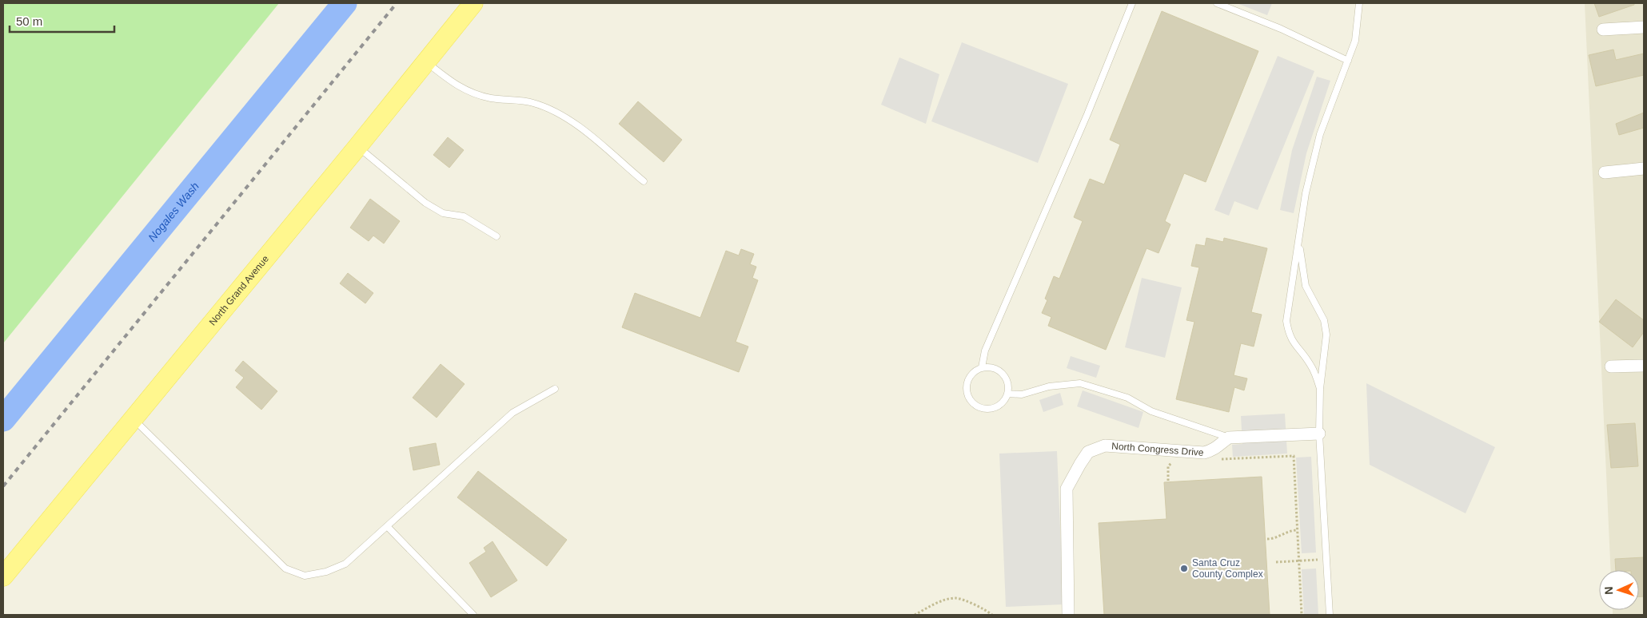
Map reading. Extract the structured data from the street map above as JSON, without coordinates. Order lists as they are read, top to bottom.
{
  "streets": {
    "main road": ["North Grand Avenue"],
    "street": ["North Congress Drive"]
  },
  "water": ["Nogales Wash"],
  "places": ["Santa Cruz County Complex"],
  "scale_bar": "50 m",
  "north": "left"
}
